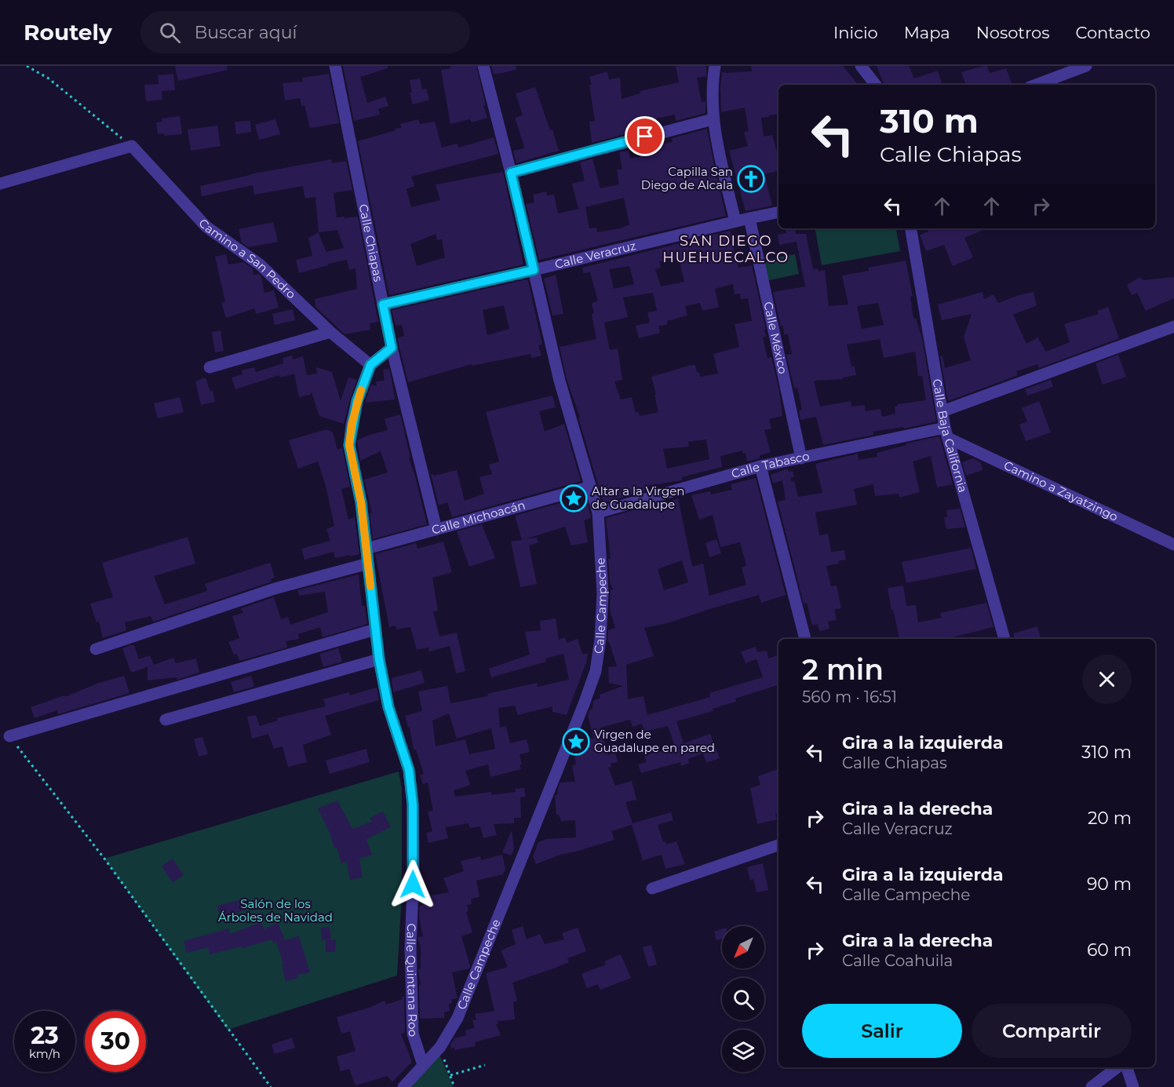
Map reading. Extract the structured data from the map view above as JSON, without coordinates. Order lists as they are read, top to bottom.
{
  "streets": {
    "street": [
      "Calle Chiapas",
      "Calle Veracruz",
      "Camino a San Pedro",
      "Calle México",
      "Calle Baja California",
      "Calle Tabasco",
      "Camino a Zayatzingo",
      "Calle Michoacán",
      "Calle Campeche",
      "Calle Quintana Roo"
    ]
  },
  "crossings": [
    ["Calle Chiapas", "Calle Veracruz"],
    ["Calle Chiapas", "Calle Michoacán"],
    ["Calle Veracruz", "Calle México"],
    ["Calle Veracruz", "Calle Campeche"],
    ["Camino a San Pedro", "Calle Quintana Roo"],
    ["Calle México", "Calle Tabasco"],
    ["Calle Baja California", "Calle Tabasco"],
    ["Calle Baja California", "Camino a Zayatzingo"],
    ["Calle Tabasco", "Camino a Zayatzingo"],
    ["Calle Tabasco", "Calle Campeche"],
    ["Calle Michoacán", "Calle Campeche"],
    ["Calle Michoacán", "Calle Quintana Roo"],
    ["Calle Campeche", "Calle Quintana Roo"]
  ],
  "districts": ["SAN DIEGO HUEHUECALCO"],
  "parks": ["Salón de los Árboles de Navidad"],
  "places": {
    "church": ["Capilla San Diego de Alcala"],
    "place": ["Altar a la Virgen de Guadalupe", "Virgen de Guadalupe en pared"]
  },
  "north": "bottom left",
  "page": {
    "header": "Routely",
    "search": "Buscar aquí",
    "nav": [
      "Inicio",
      "Mapa",
      "Nosotros",
      "Contacto"
    ],
    "turn": ["310 m", "Calle Chiapas"],
    "heading": ["2 min", "560 m · 16:51"],
    "list": [
      {
        "name": "Gira a la izquierda",
        "note": "Calle Chiapas",
        "value": "310 m"
      },
      {
        "name": "Gira a la derecha",
        "note": "Calle Veracruz",
        "value": "20 m"
      },
      {
        "name": "Gira a la izquierda",
        "note": "Calle Campeche",
        "value": "90 m"
      },
      {
        "name": "Gira a la derecha",
        "note": "Calle Coahuila",
        "value": "60 m"
      }
    ],
    "buttons": ["Salir", "Compartir"],
    "speed": "23 km/h",
    "limit": "30"
  }
}
